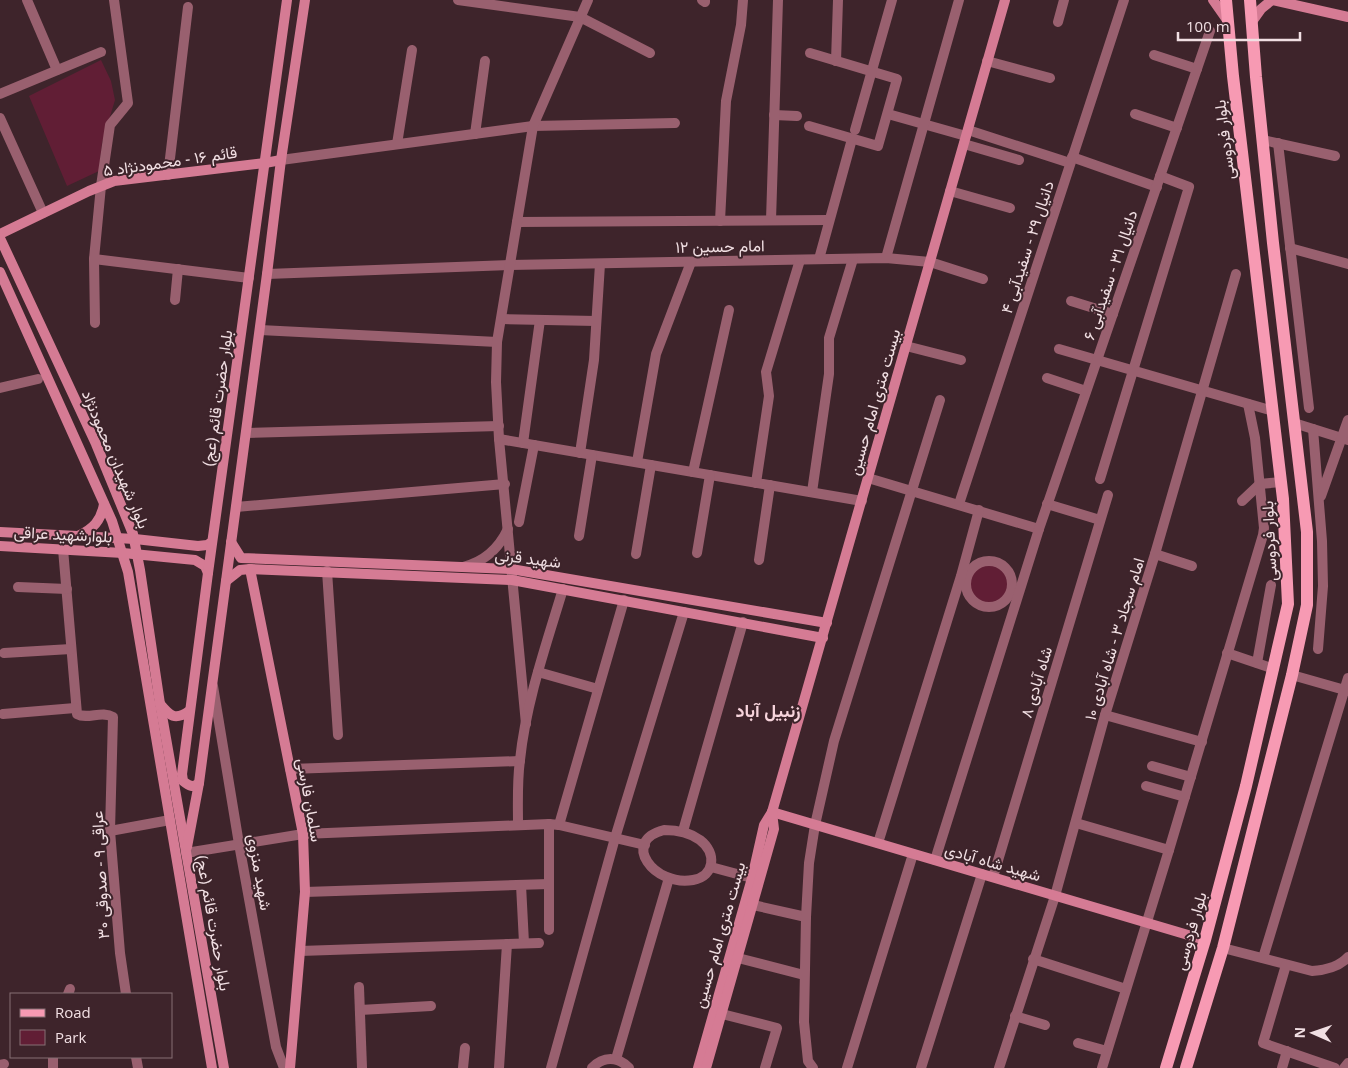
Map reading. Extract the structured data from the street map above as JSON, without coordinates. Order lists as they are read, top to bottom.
{
  "streets": {
    "main road": [
      "بلوار فردوسی",
      "قائم ۱۶ - محمودنژاد ۵",
      "بلوار حضرت قائم (عج)",
      "بیست متری امام حسین",
      "بلوار شهیدان محمودنژاد",
      "بلوارشهید عراقی",
      "شهید قرنی",
      "سلمان فارسی",
      "شهید شاه آبادی"
    ],
    "street": [
      "امام حسین ۱۲",
      "دانیال ۲۹ - سفیدآبی ۴",
      "دانیال ۳۱ - سفیدآبی ۶",
      "امام سجاد ۳ - شاه آبادی ۱۰",
      "شاه آبادی ۸",
      "شهید منزوی",
      "عراقی ۹ - صدوقی ۳۰"
    ]
  },
  "crossings": [
    ["بلوار فردوسی", "شهید شاه آبادی"],
    ["قائم ۱۶ - محمودنژاد ۵", "بلوار حضرت قائم (عج)"],
    ["امام حسین ۱۲", "بلوار حضرت قائم (عج)"],
    ["امام حسین ۱۲", "بیست متری امام حسین"],
    ["دانیال ۳۱ - سفیدآبی ۶", "شهید شاه آبادی"],
    ["بلوار حضرت قائم (عج)", "بلوار شهیدان محمودنژاد"],
    ["بلوار حضرت قائم (عج)", "بلوارشهید عراقی"],
    ["بلوار حضرت قائم (عج)", "شهید منزوی"],
    ["بیست متری امام حسین", "شهید قرنی"],
    ["بیست متری امام حسین", "شهید شاه آبادی"],
    ["بلوار شهیدان محمودنژاد", "بلوارشهید عراقی"],
    ["شهید قرنی", "سلمان فارسی"],
    ["امام سجاد ۳ - شاه آبادی ۱۰", "شهید شاه آبادی"],
    ["شاه آبادی ۸", "شهید شاه آبادی"]
  ],
  "districts": ["زنبیل آباد"],
  "legend": ["Road", "Park"],
  "scale_bar": "100 m",
  "north": "left"
}
